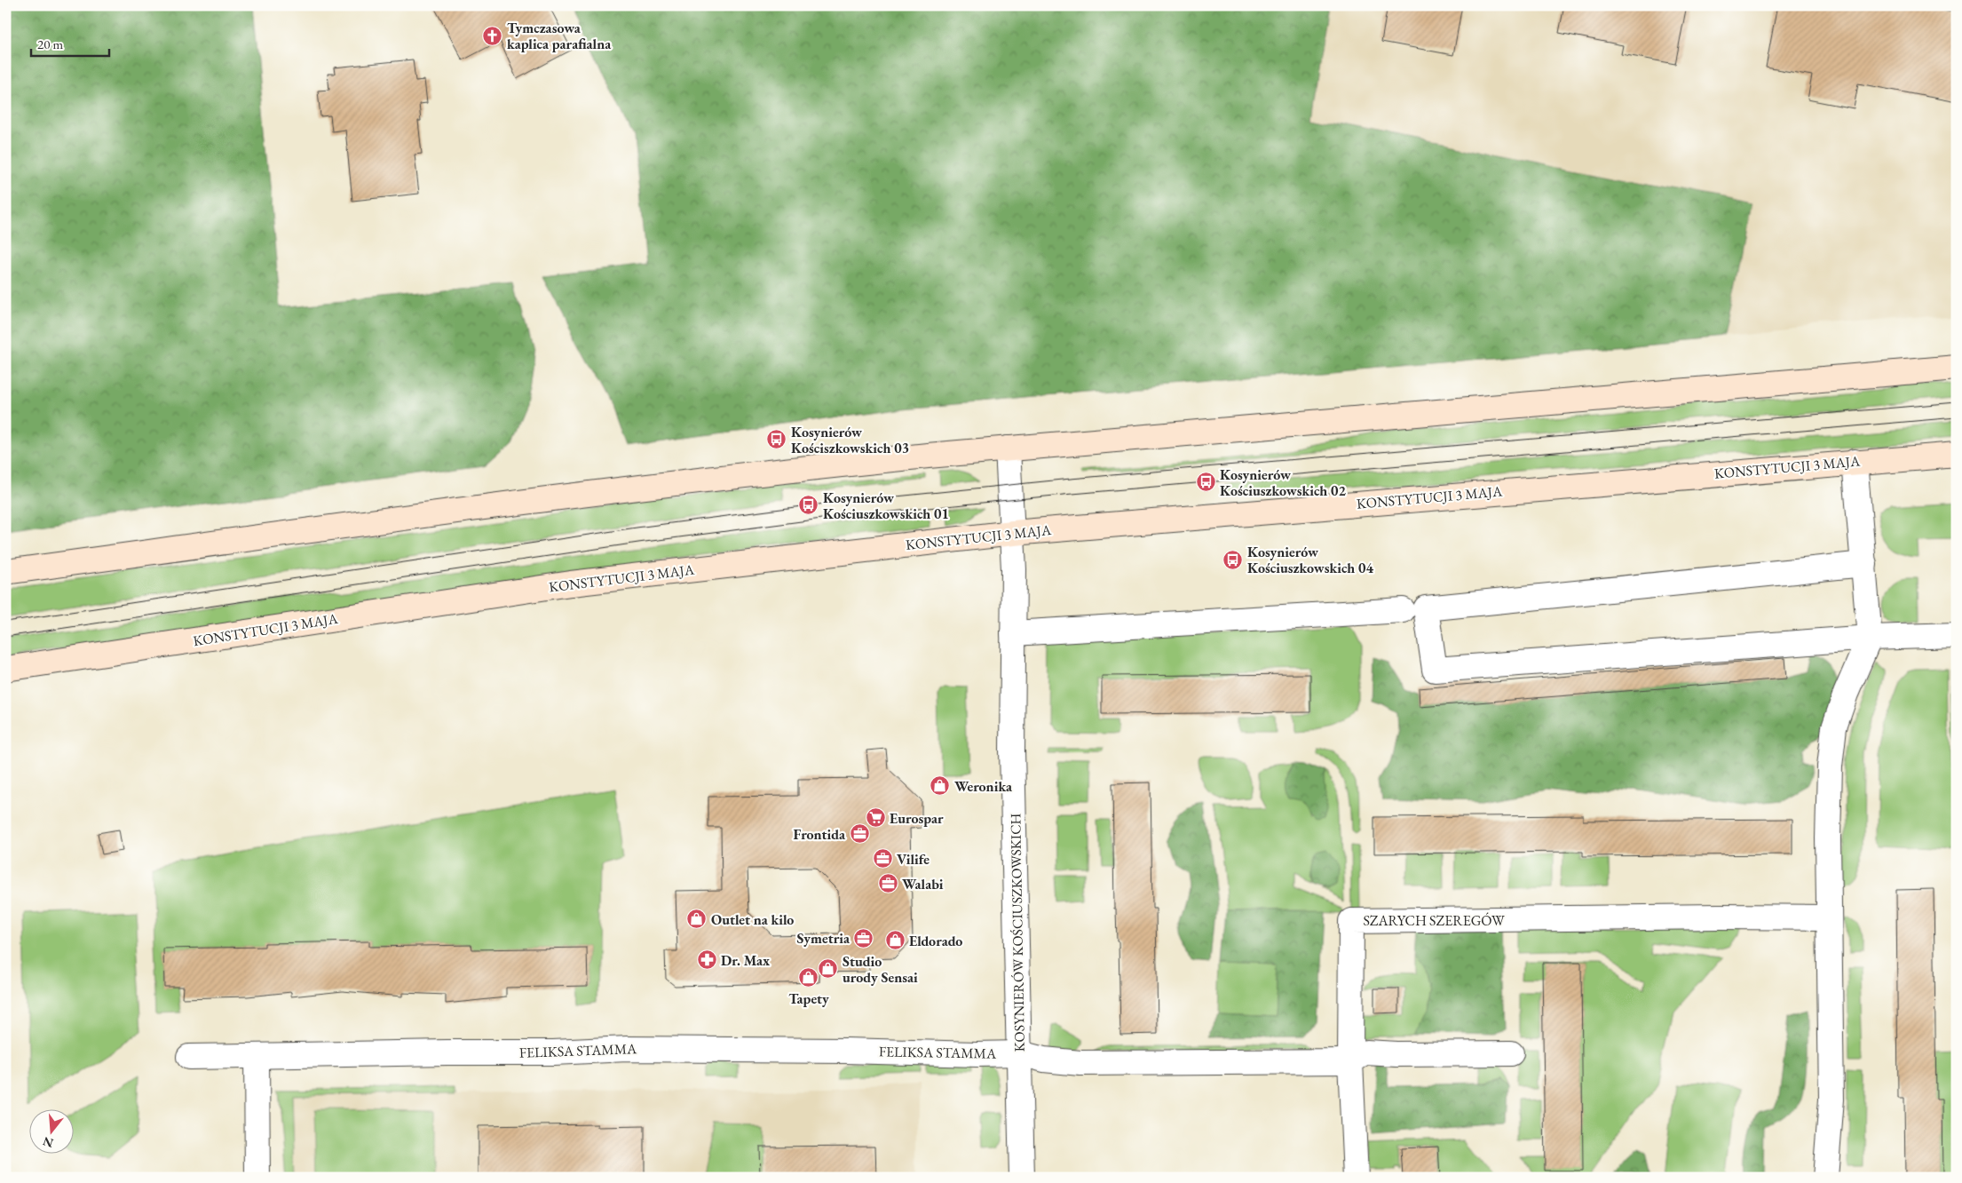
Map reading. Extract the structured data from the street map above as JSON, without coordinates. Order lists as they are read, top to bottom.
{
  "streets": {
    "street": [
      "KONSTYTUCJI 3 MAJA",
      "SZARYCH SZEREGÓW",
      "KOSYNIERÓW KOŚCIUSZKOWSKICH",
      "FELIKSA STAMMA"
    ]
  },
  "crossings": [
    ["KONSTYTUCJI 3 MAJA", "KOSYNIERÓW KOŚCIUSZKOWSKICH"],
    ["KOSYNIERÓW KOŚCIUSZKOWSKICH", "FELIKSA STAMMA"]
  ],
  "places": {
    "church": ["Tymczasowa kaplica parafialna"],
    "bus stop": [
      "Kosynierów Kościszkowskich 03",
      "Kosynierów Kościuszkowskich 02",
      "Kosynierów Kościuszkowskich 01",
      "Kosynierów Kościuszkowskich 04"
    ],
    "shop": [
      "Weronika",
      "Outlet na kilo",
      "Eldorado",
      "Studio urody Sensai",
      "Tapety"
    ],
    "supermarket": ["Eurospar"],
    "office": [
      "Frontida",
      "Vilife",
      "Walabi",
      "Symetria"
    ],
    "pharmacy": ["Dr. Max"]
  },
  "scale_bar": "20 m",
  "north": "bottom"
}
